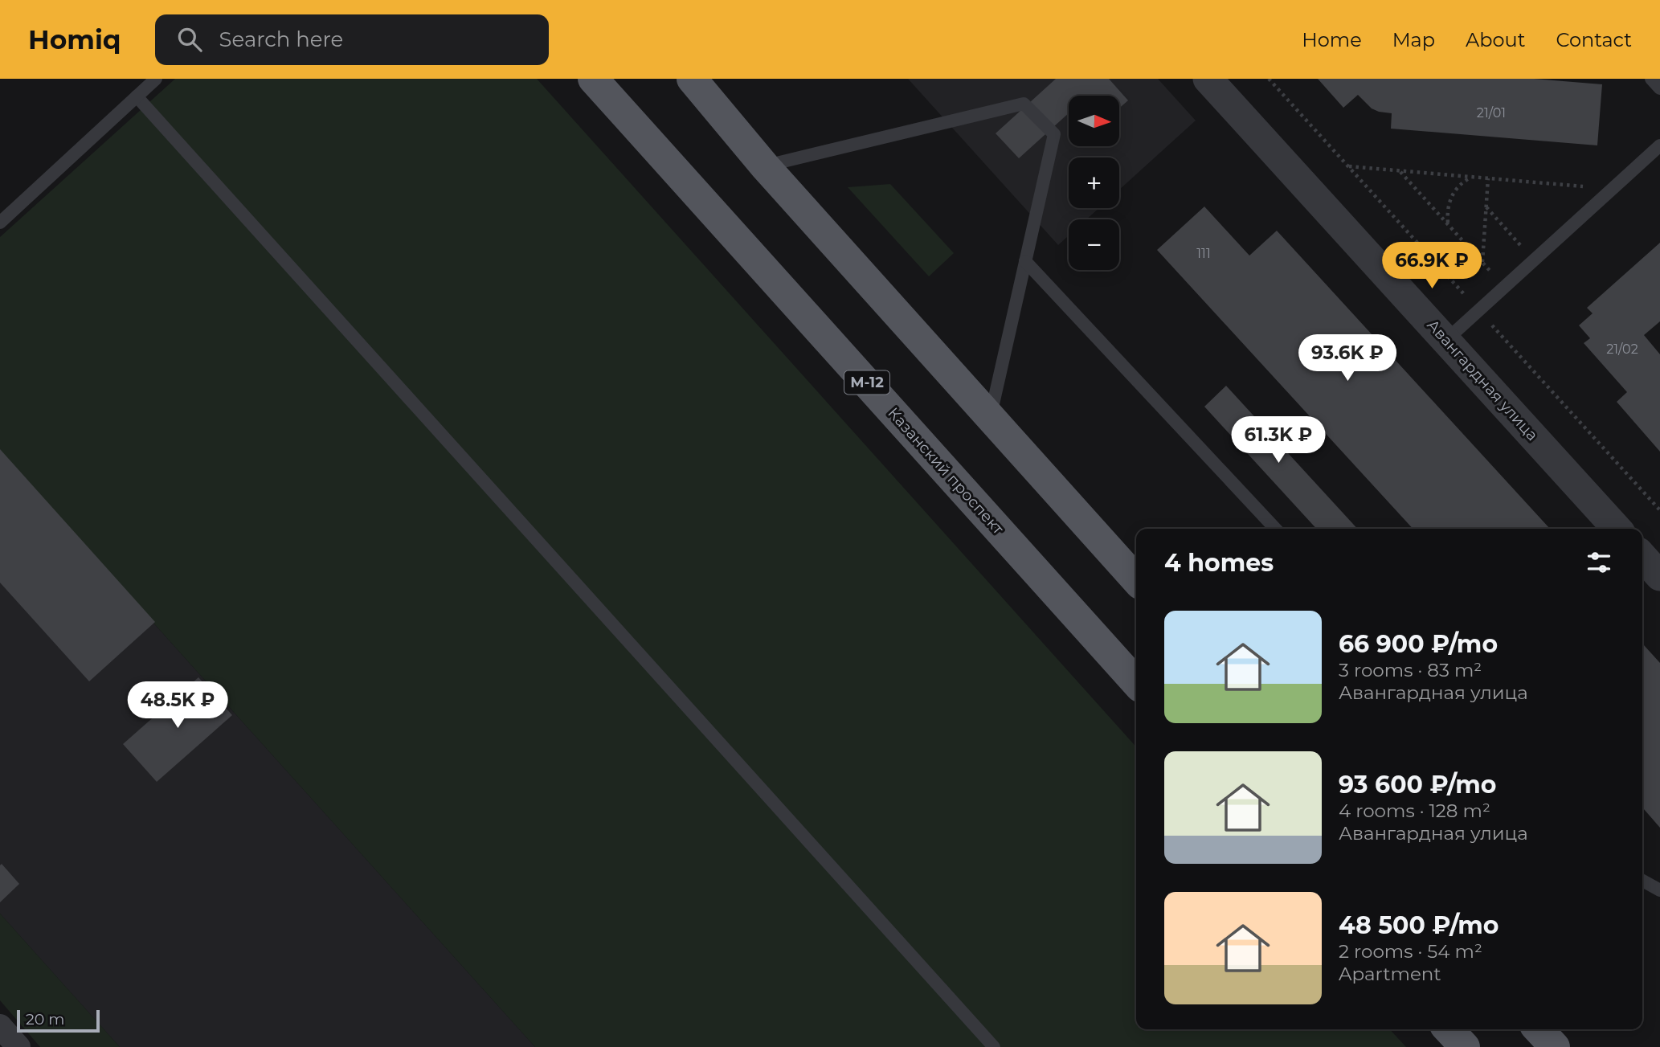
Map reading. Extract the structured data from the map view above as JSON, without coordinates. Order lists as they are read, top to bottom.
{
  "streets": {
    "main road": ["М-12", "Казанский проспект"],
    "street": ["Авангардная улица"]
  },
  "house_numbers": ["21/01", "111", "21/02"],
  "scale_bar": "20 m",
  "north": "right",
  "page": {
    "header": "Homiq",
    "search": "Search here",
    "nav": [
      "Home",
      "Map",
      "About",
      "Contact"
    ],
    "map_buttons": ["+", "−"],
    "price": [
      "66.9K ₽",
      "93.6K ₽",
      "61.3K ₽",
      "48.5K ₽"
    ],
    "heading": "4 homes",
    "list": [
      {
        "name": "66 900 ₽/mo",
        "note": "3 rooms · 83 m² · Авангардная улица"
      },
      {
        "name": "93 600 ₽/mo",
        "note": "4 rooms · 128 m² · Авангардная улица"
      },
      {
        "name": "48 500 ₽/mo",
        "note": "2 rooms · 54 m² · Apartment"
      }
    ],
    "scale": "20 m"
  }
}
